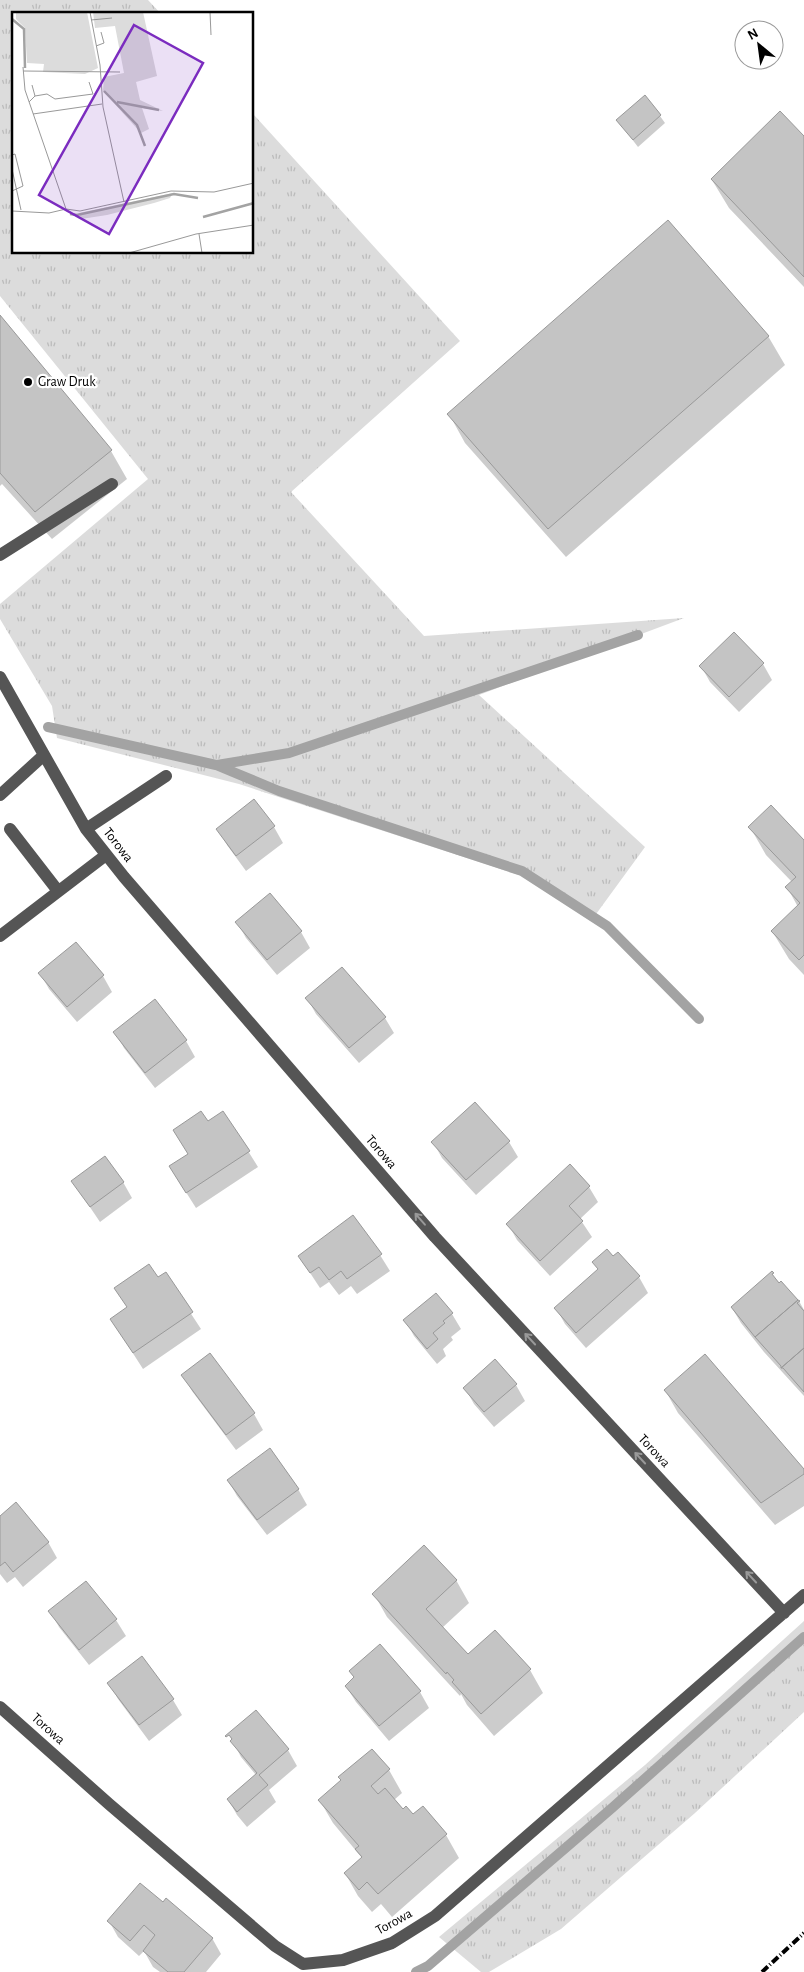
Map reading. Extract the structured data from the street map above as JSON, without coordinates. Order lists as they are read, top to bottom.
{
  "streets": {
    "street": ["Torowa"]
  },
  "one_way": ["Torowa"],
  "places": ["Graw Druk"],
  "north": "top left"
}
